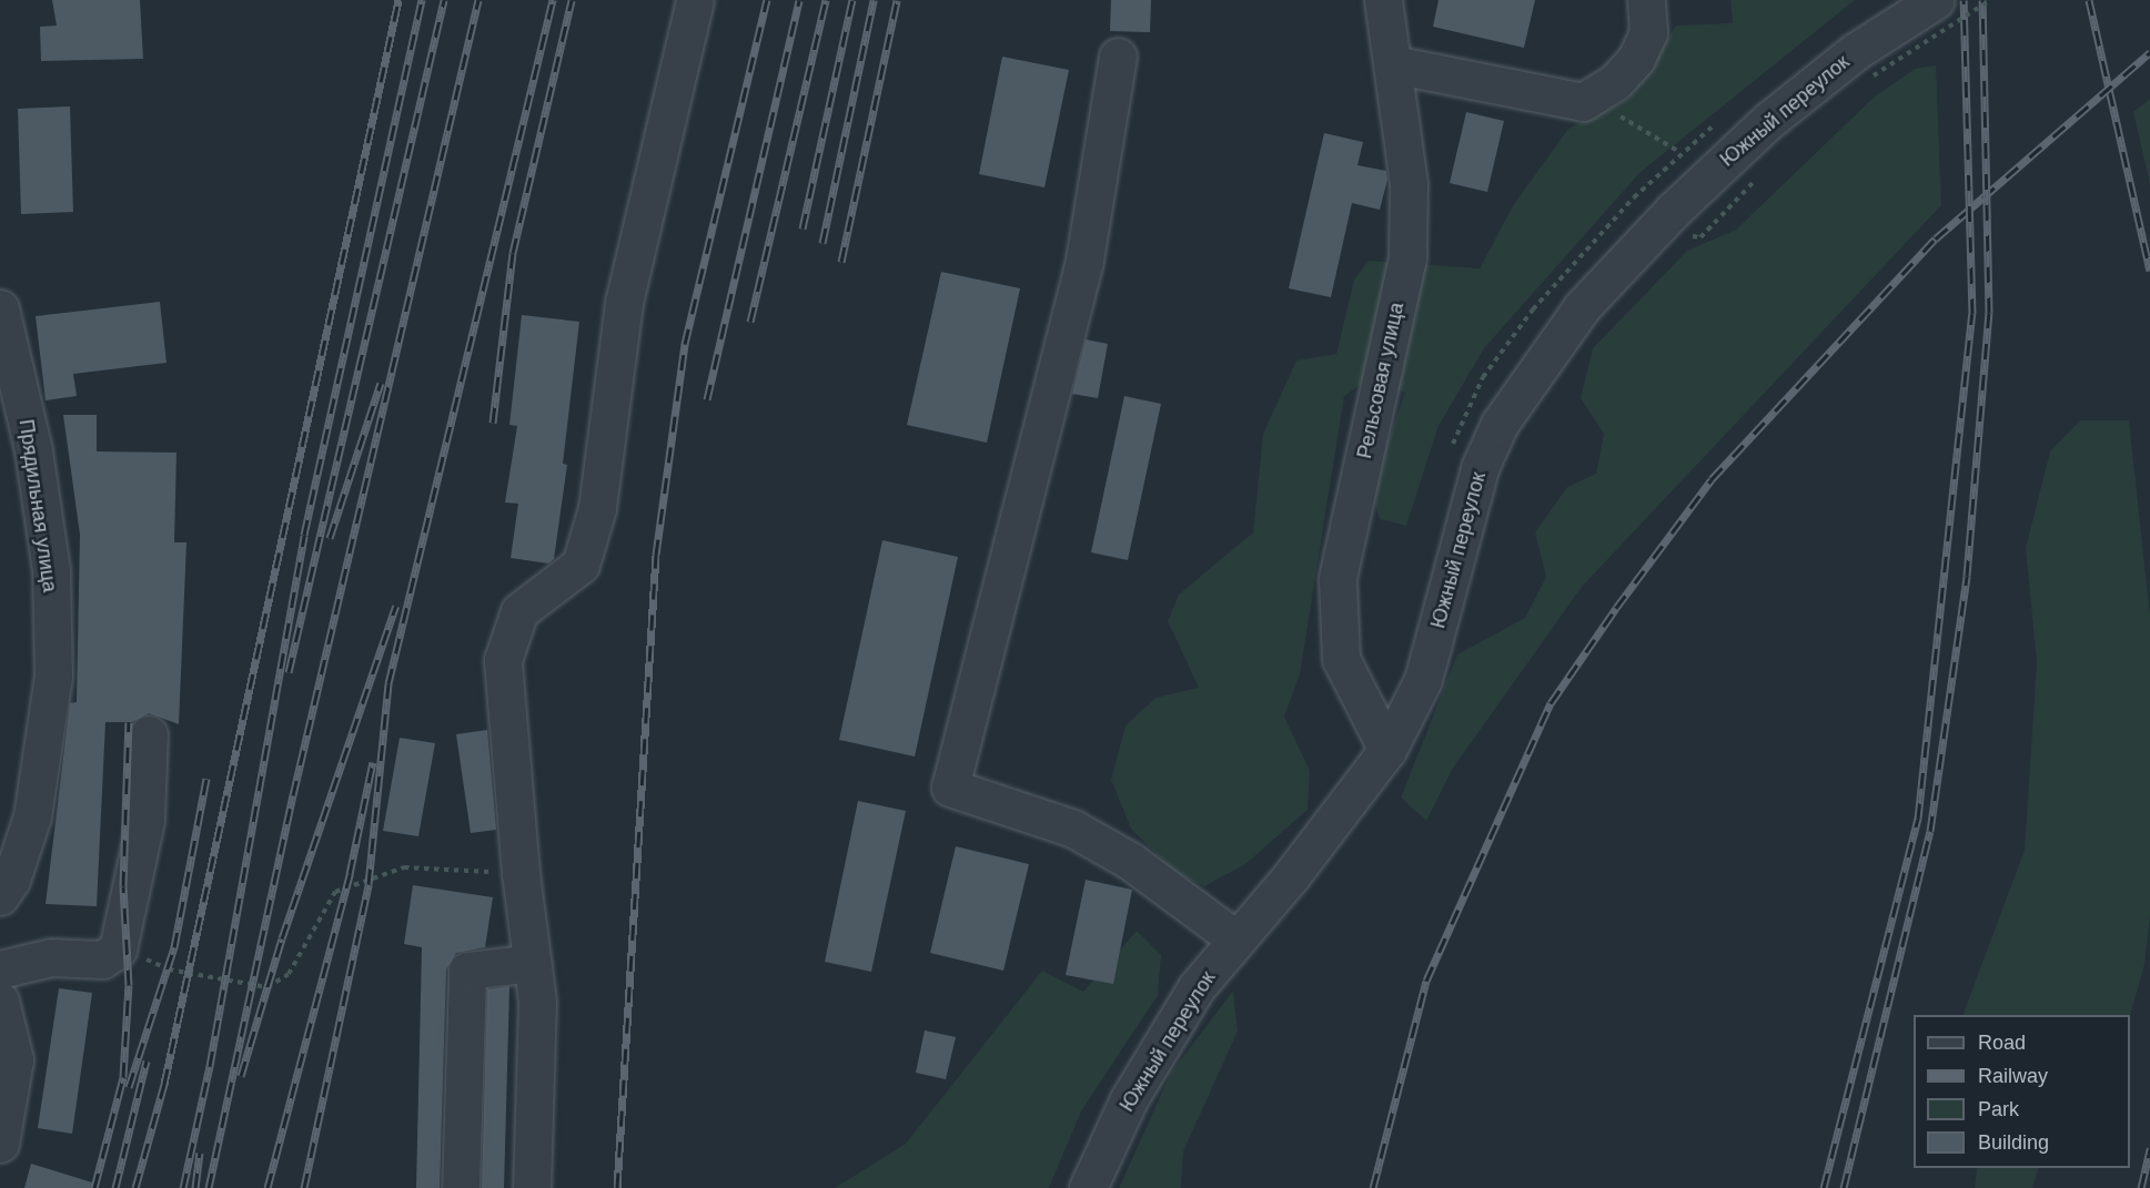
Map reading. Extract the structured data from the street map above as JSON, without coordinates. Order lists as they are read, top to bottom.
{
  "streets": {
    "street": ["Южный переулок", "Рельсовая улица", "Прядильная улица"]
  },
  "crossings": [
    ["Южный переулок", "Рельсовая улица"]
  ],
  "legend": [
    "Road",
    "Railway",
    "Park",
    "Building"
  ]
}
